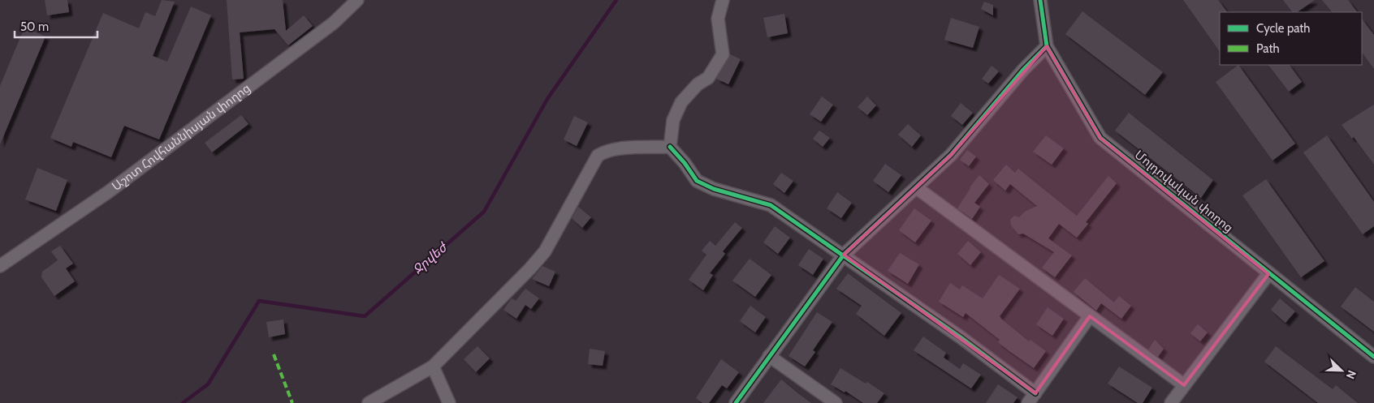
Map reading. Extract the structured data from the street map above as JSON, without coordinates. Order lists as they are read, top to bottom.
{
  "streets": {
    "street": ["Աշոտ Հովհաննիսյան փողոց", "Մոլդովական փողոց"]
  },
  "water": ["Ջրվեժ"],
  "legend": ["Cycle path", "Path"],
  "scale_bar": "50 m",
  "north": "bottom right"
}
